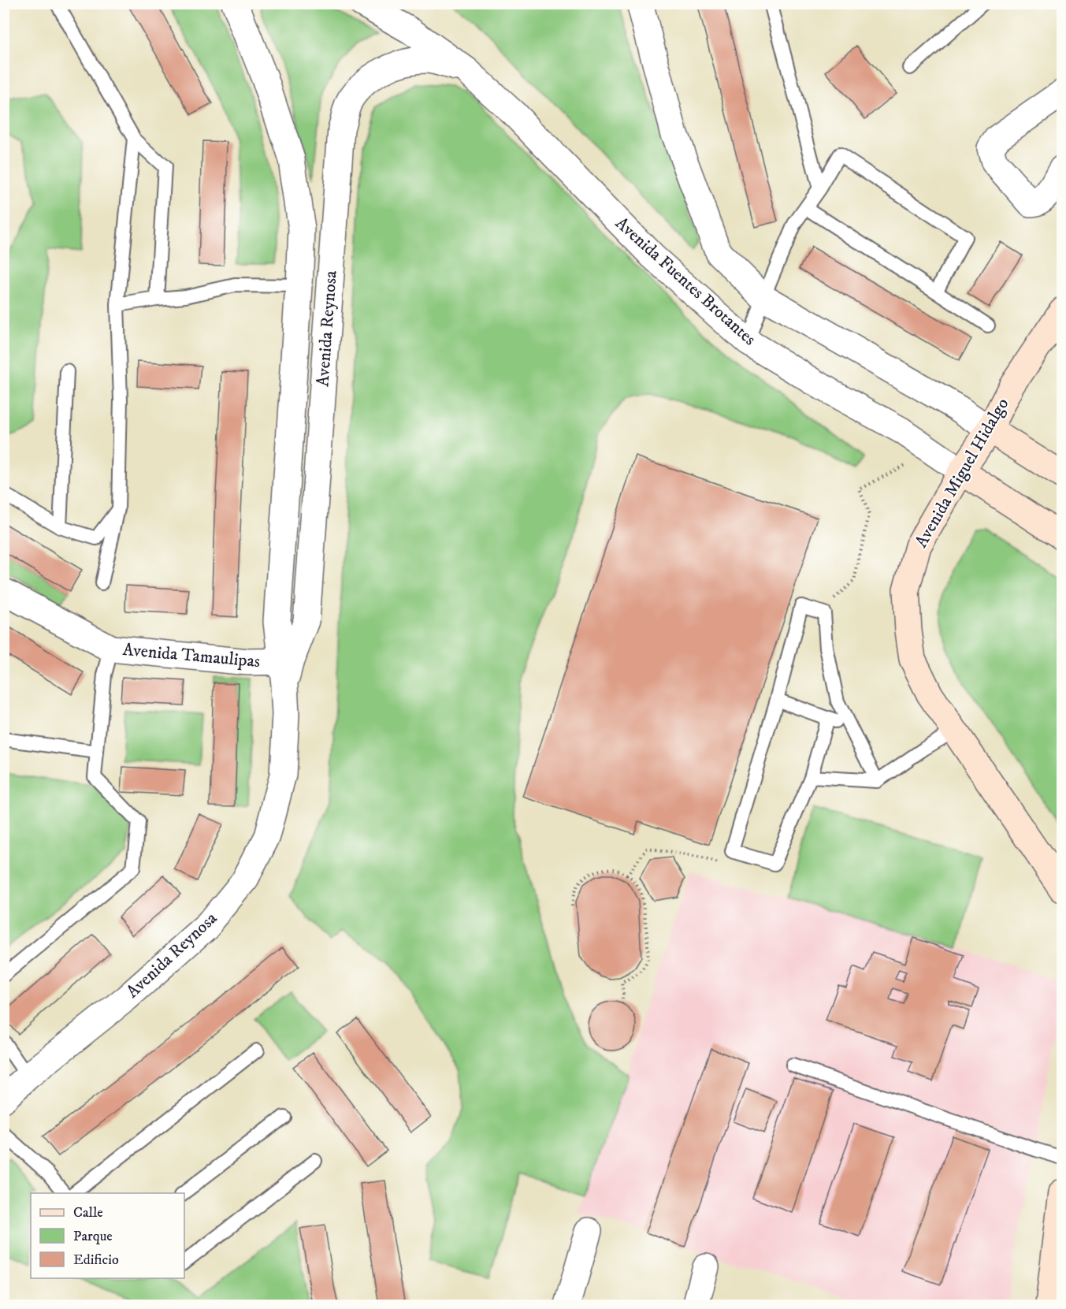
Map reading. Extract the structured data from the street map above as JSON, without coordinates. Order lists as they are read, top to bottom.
{
  "streets": {
    "street": [
      "Avenida Fuentes Brotantes",
      "Avenida Reynosa",
      "Avenida Miguel Hidalgo",
      "Avenida Tamaulipas"
    ]
  },
  "crossings": [
    ["Avenida Fuentes Brotantes", "Avenida Reynosa"],
    ["Avenida Fuentes Brotantes", "Avenida Miguel Hidalgo"],
    ["Avenida Reynosa", "Avenida Tamaulipas"]
  ],
  "legend": ["Calle", "Parque", "Edificio"]
}
